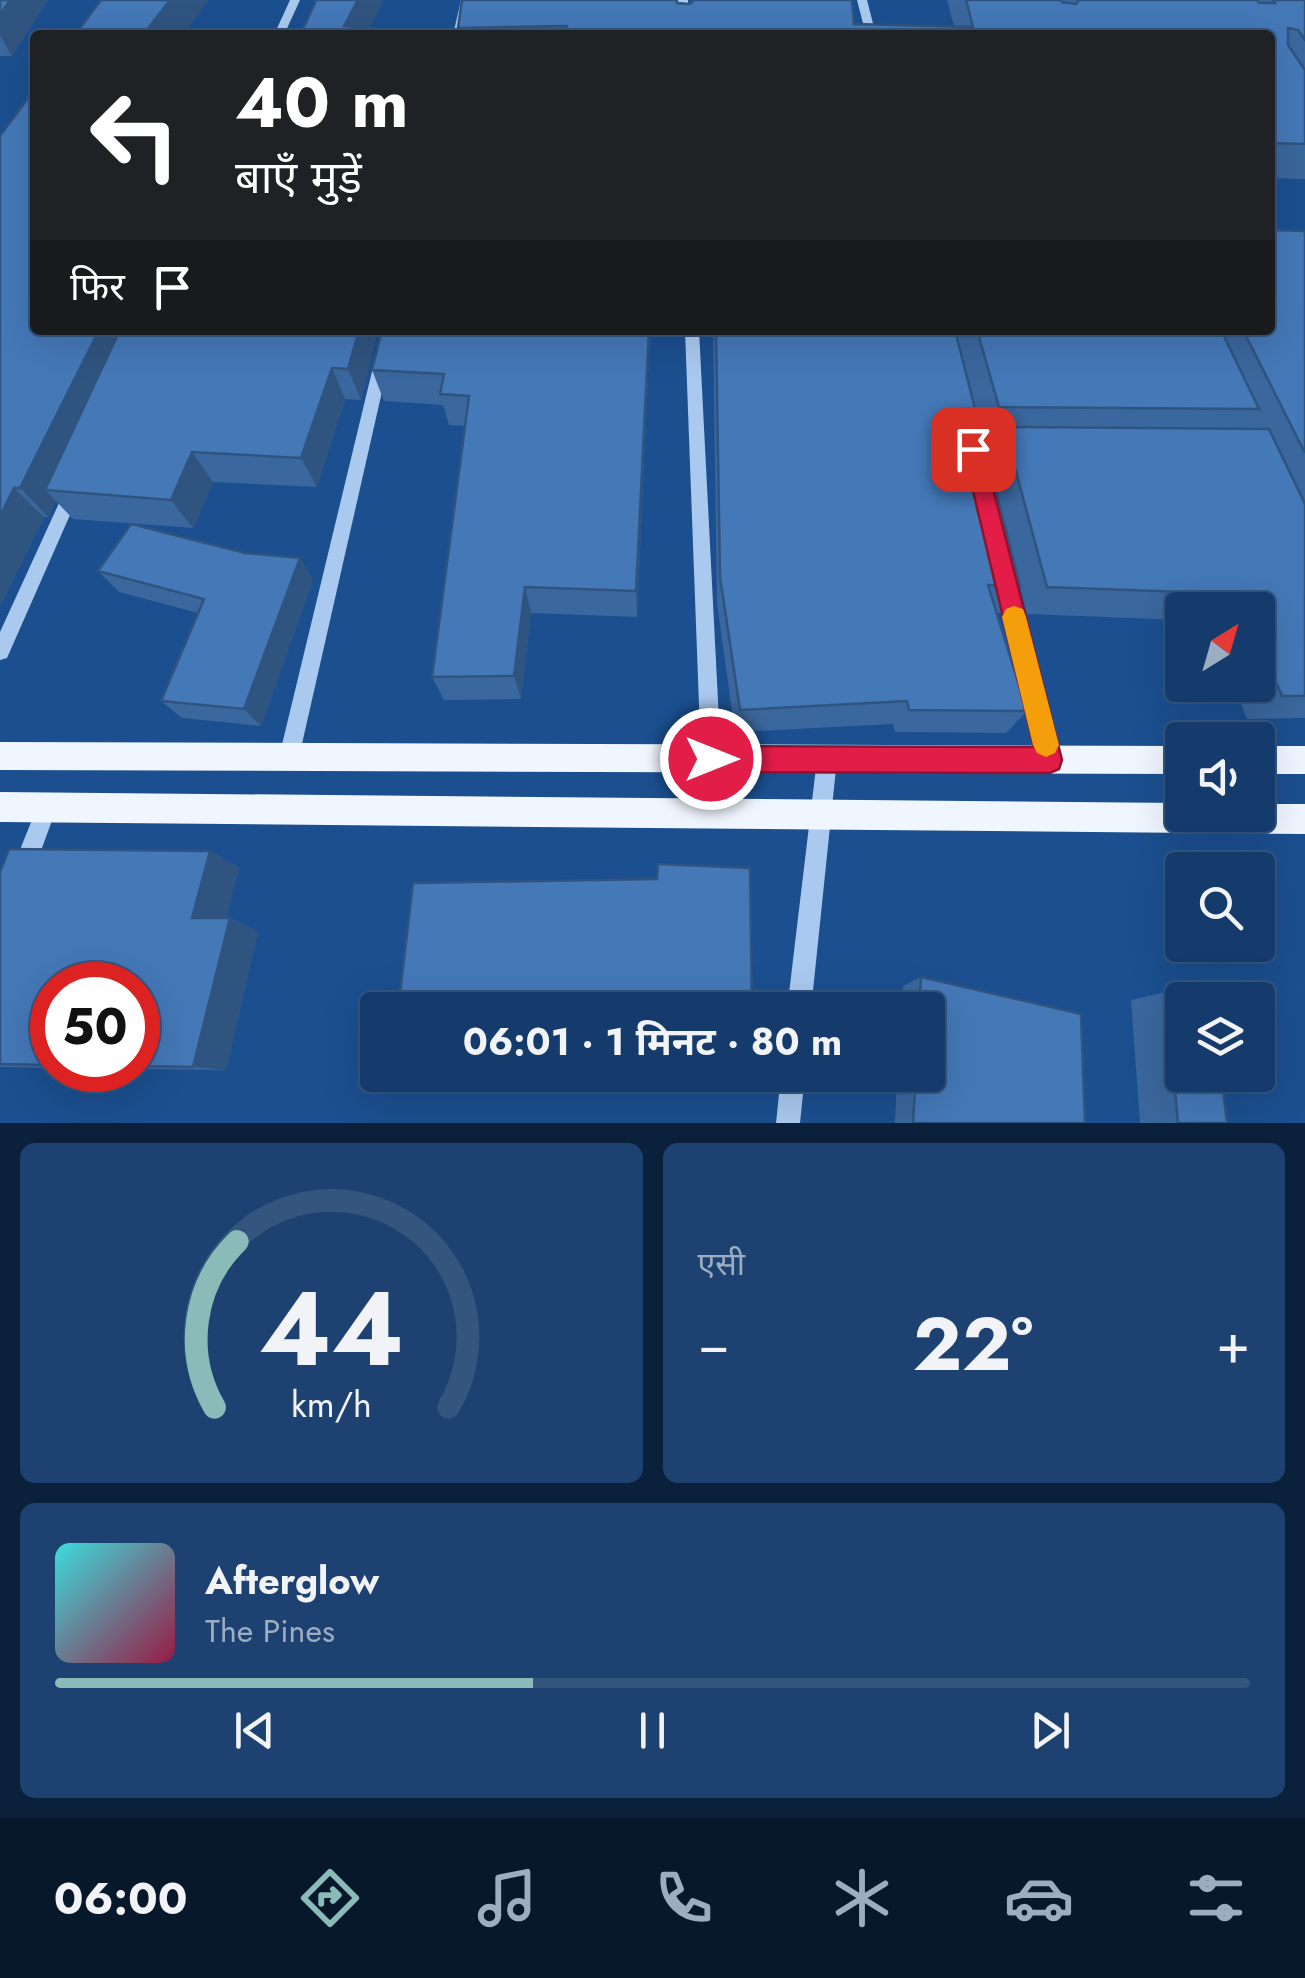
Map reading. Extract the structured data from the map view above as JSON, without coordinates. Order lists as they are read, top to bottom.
{
  "north": "top right",
  "page": {
    "turn": ["40 m", "बाएँ मुड़ें"],
    "then": "फिर",
    "limit": "50",
    "trip": "06:01 · 1 मिनट · 80 m",
    "tile": "एसी",
    "heat": ["−", "22°", "+"],
    "song": ["Afterglow", "The Pines"],
    "tabs": "06:00",
    "gauge": ["44", "km/h"]
  }
}
